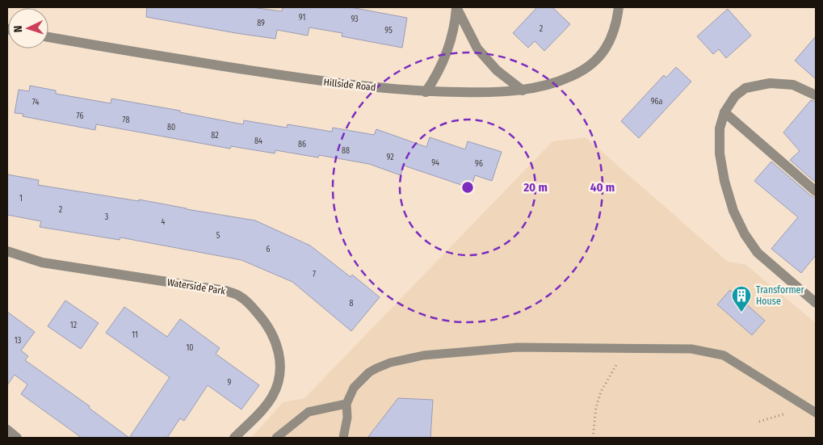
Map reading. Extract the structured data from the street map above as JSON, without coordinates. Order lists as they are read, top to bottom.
{
  "streets": {
    "street": ["Hillside Road", "Waterside Park"]
  },
  "places": {
    "building": ["Transformer House"]
  },
  "house_numbers": [
    "91",
    "93",
    "89",
    "2",
    "95",
    "96a",
    "74",
    "76",
    "78",
    "80",
    "82",
    "84",
    "86",
    "88",
    "92",
    "94",
    "96",
    "1",
    "2",
    "3",
    "4",
    "5",
    "6",
    "7",
    "8",
    "12",
    "11",
    "13",
    "10",
    "9"
  ],
  "north": "left",
  "rings": ["20 m", "40 m"]
}
